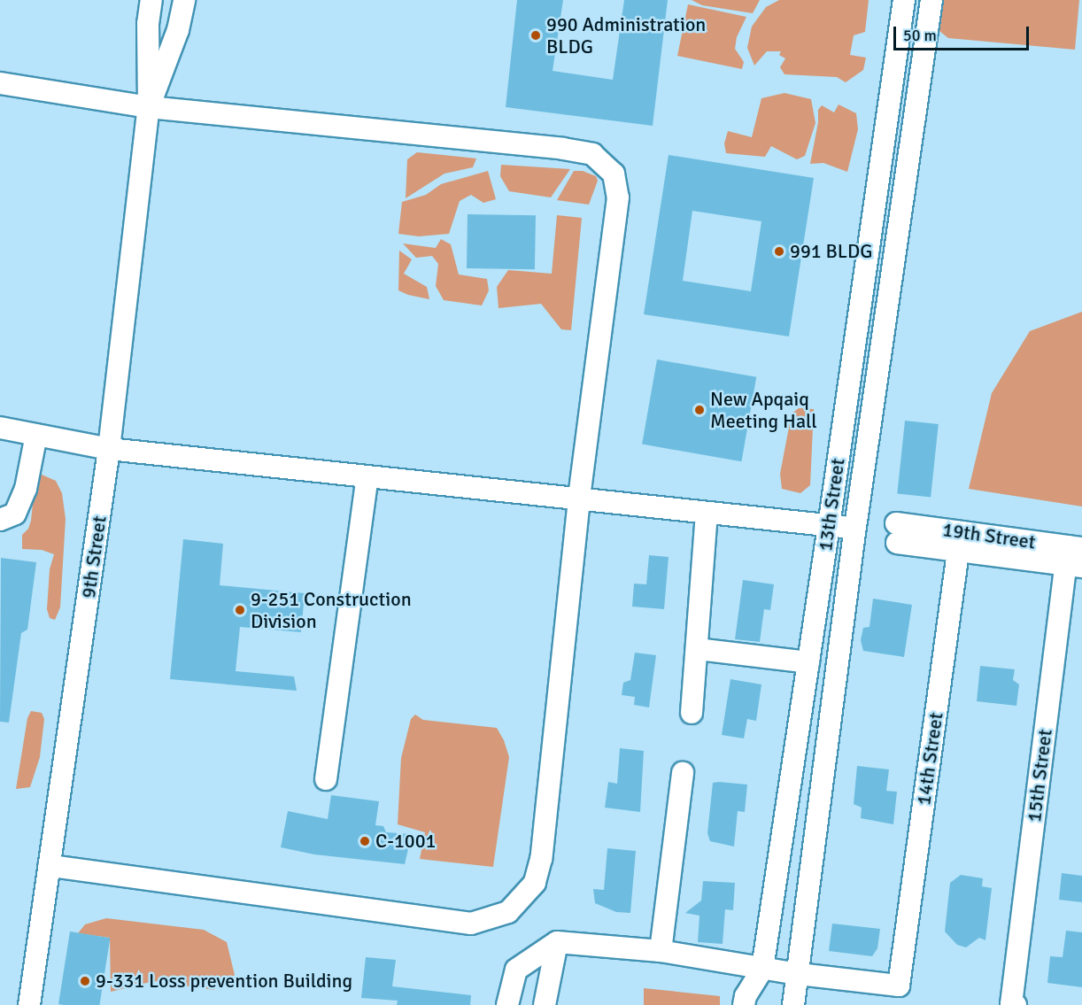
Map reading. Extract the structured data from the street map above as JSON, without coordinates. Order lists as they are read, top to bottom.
{
  "streets": {
    "street": [
      "13th Street",
      "19th Street",
      "9th Street",
      "14th Street",
      "15th Street"
    ]
  },
  "crossings": [
    ["13th Street", "14th Street"],
    ["19th Street", "14th Street"],
    ["19th Street", "15th Street"]
  ],
  "places": [
    "990 Administration BLDG",
    "991 BLDG",
    "New Apqaiq Meeting Hall",
    "9-251 Construction Division",
    "C-1001",
    "9-331 Loss prevention Building"
  ],
  "scale_bar": "50 m"
}
